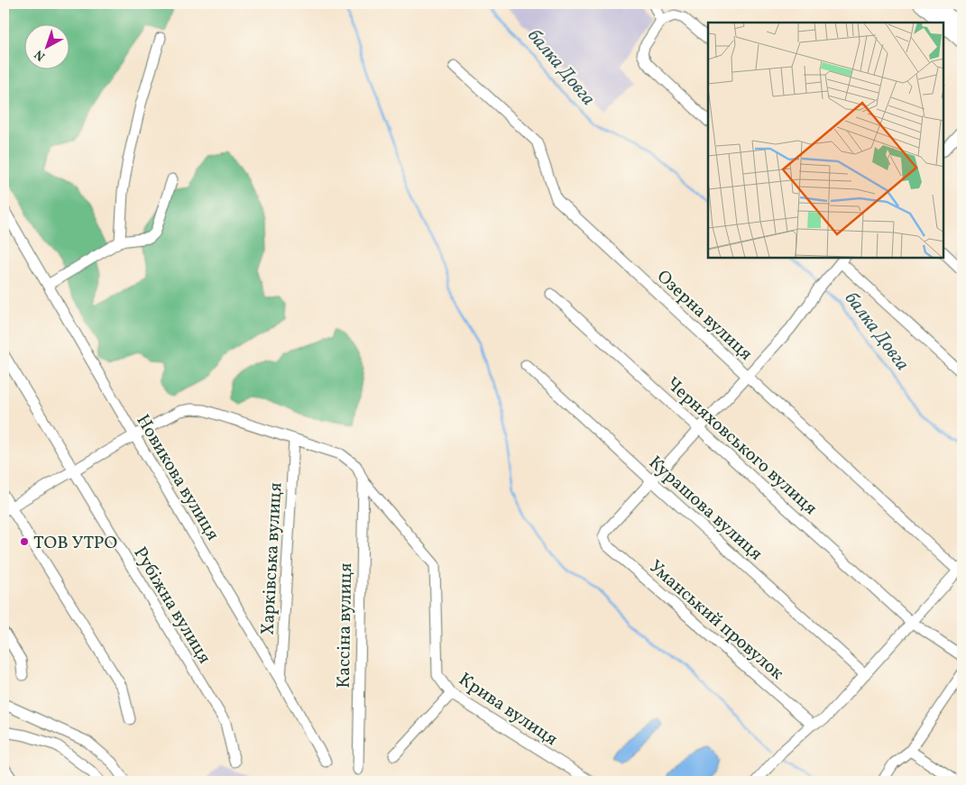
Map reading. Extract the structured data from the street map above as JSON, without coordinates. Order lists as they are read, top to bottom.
{
  "streets": {
    "street": [
      "Озерна вулиця",
      "Черняховського вулиця",
      "Новикова вулиця",
      "Курашова вулиця",
      "Харківська вулиця",
      "Рубіжна вулиця",
      "Уманський провулок",
      "Кассіна вулиця",
      "Крива вулиця"
    ]
  },
  "crossings": [
    ["Новикова вулиця", "Харківська вулиця"],
    ["Курашова вулиця", "Уманський провулок"],
    ["Кассіна вулиця", "Крива вулиця"]
  ],
  "water": ["балка Довга"],
  "places": ["ТОВ УТРО"],
  "north": "bottom left"
}
